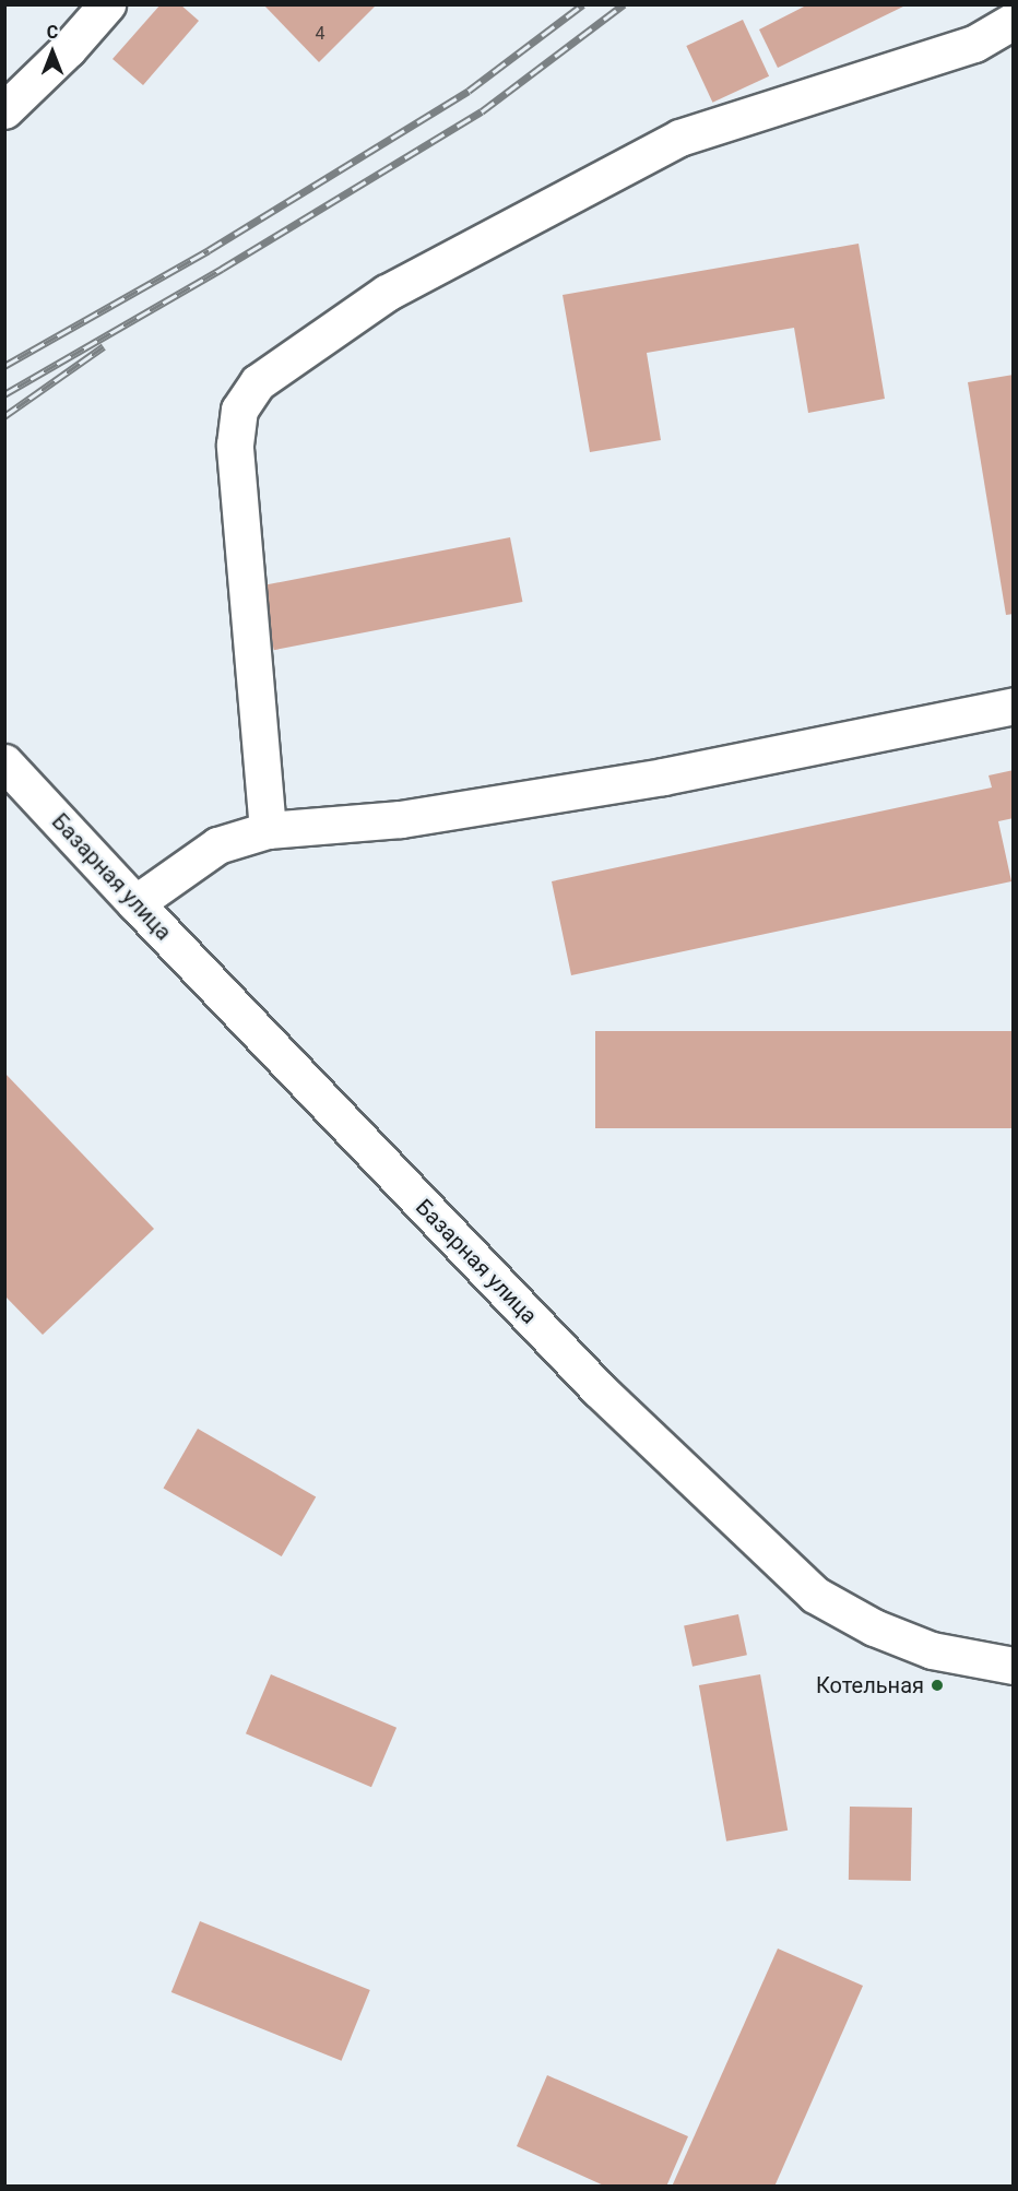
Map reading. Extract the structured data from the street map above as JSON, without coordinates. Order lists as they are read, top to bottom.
{
  "streets": {
    "street": ["Базарная улица"]
  },
  "places": ["Котельная"],
  "house_numbers": ["4"],
  "north": "top"
}
